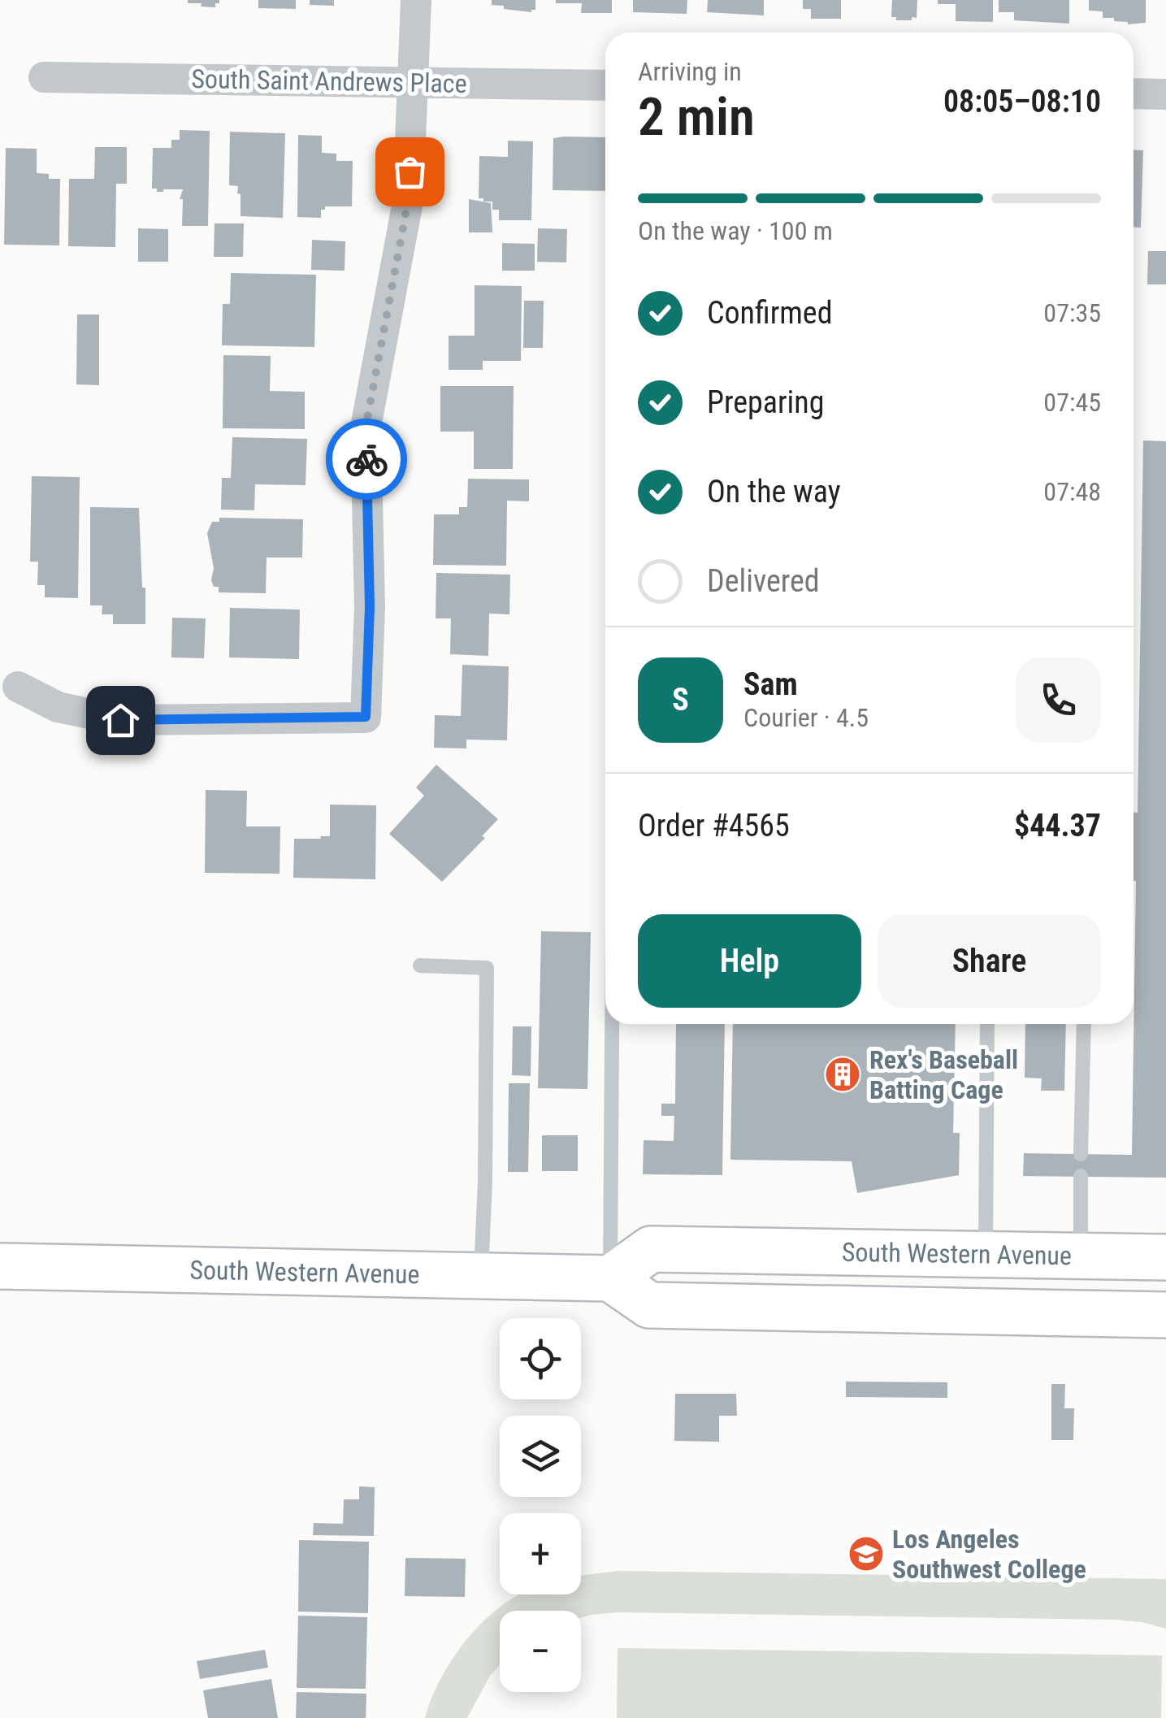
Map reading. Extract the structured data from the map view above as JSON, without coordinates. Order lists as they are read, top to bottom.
{
  "streets": {
    "main road": ["South Western Avenue"],
    "street": ["South Saint Andrews Place"]
  },
  "places": {
    "building": ["Rex's Baseball Batting Cage"],
    "school or university": ["Los Angeles Southwest College"]
  },
  "page": {
    "heading": ["2 min", "Arriving in", "08:05–08:10"],
    "panel": [
      "Sam",
      "Courier · 4.5",
      "Order #4565",
      "$44.37"
    ],
    "bar": "On the way · 100 m",
    "list": [
      ["Confirmed", "07:35"],
      ["Preparing", "07:45"],
      ["On the way", "07:48"],
      "Delivered"
    ],
    "round": "S",
    "buttons": ["Help", "Share"],
    "map_buttons": ["+", "−"]
  }
}
